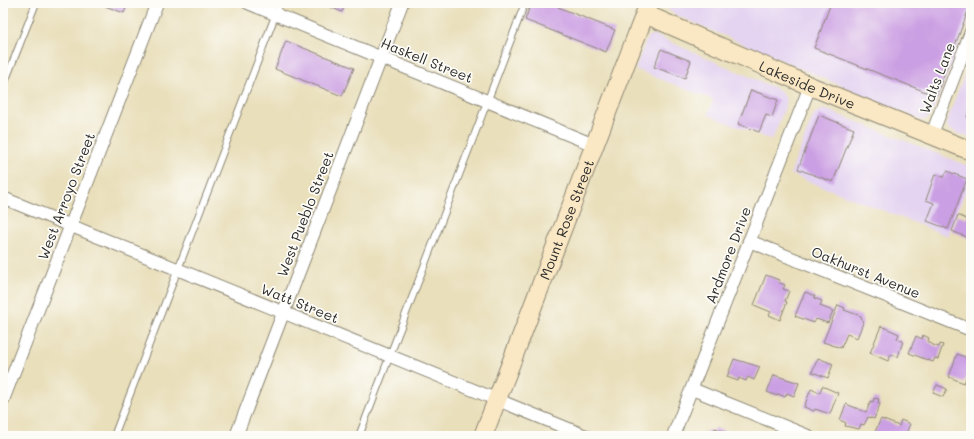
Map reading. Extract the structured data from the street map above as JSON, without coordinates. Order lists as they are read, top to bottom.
{
  "streets": {
    "street": [
      "Haskell Street",
      "Walts Lane",
      "Lakeside Drive",
      "West Arroyo Street",
      "West Pueblo Street",
      "Mount Rose Street",
      "Ardmore Drive",
      "Oakhurst Avenue",
      "Watt Street"
    ]
  },
  "crossings": [
    ["Haskell Street", "West Pueblo Street"],
    ["Haskell Street", "Mount Rose Street"],
    ["Walts Lane", "Lakeside Drive"],
    ["Lakeside Drive", "Mount Rose Street"],
    ["Lakeside Drive", "Ardmore Drive"],
    ["West Arroyo Street", "Watt Street"],
    ["West Pueblo Street", "Watt Street"],
    ["Mount Rose Street", "Watt Street"],
    ["Ardmore Drive", "Oakhurst Avenue"]
  ]
}
